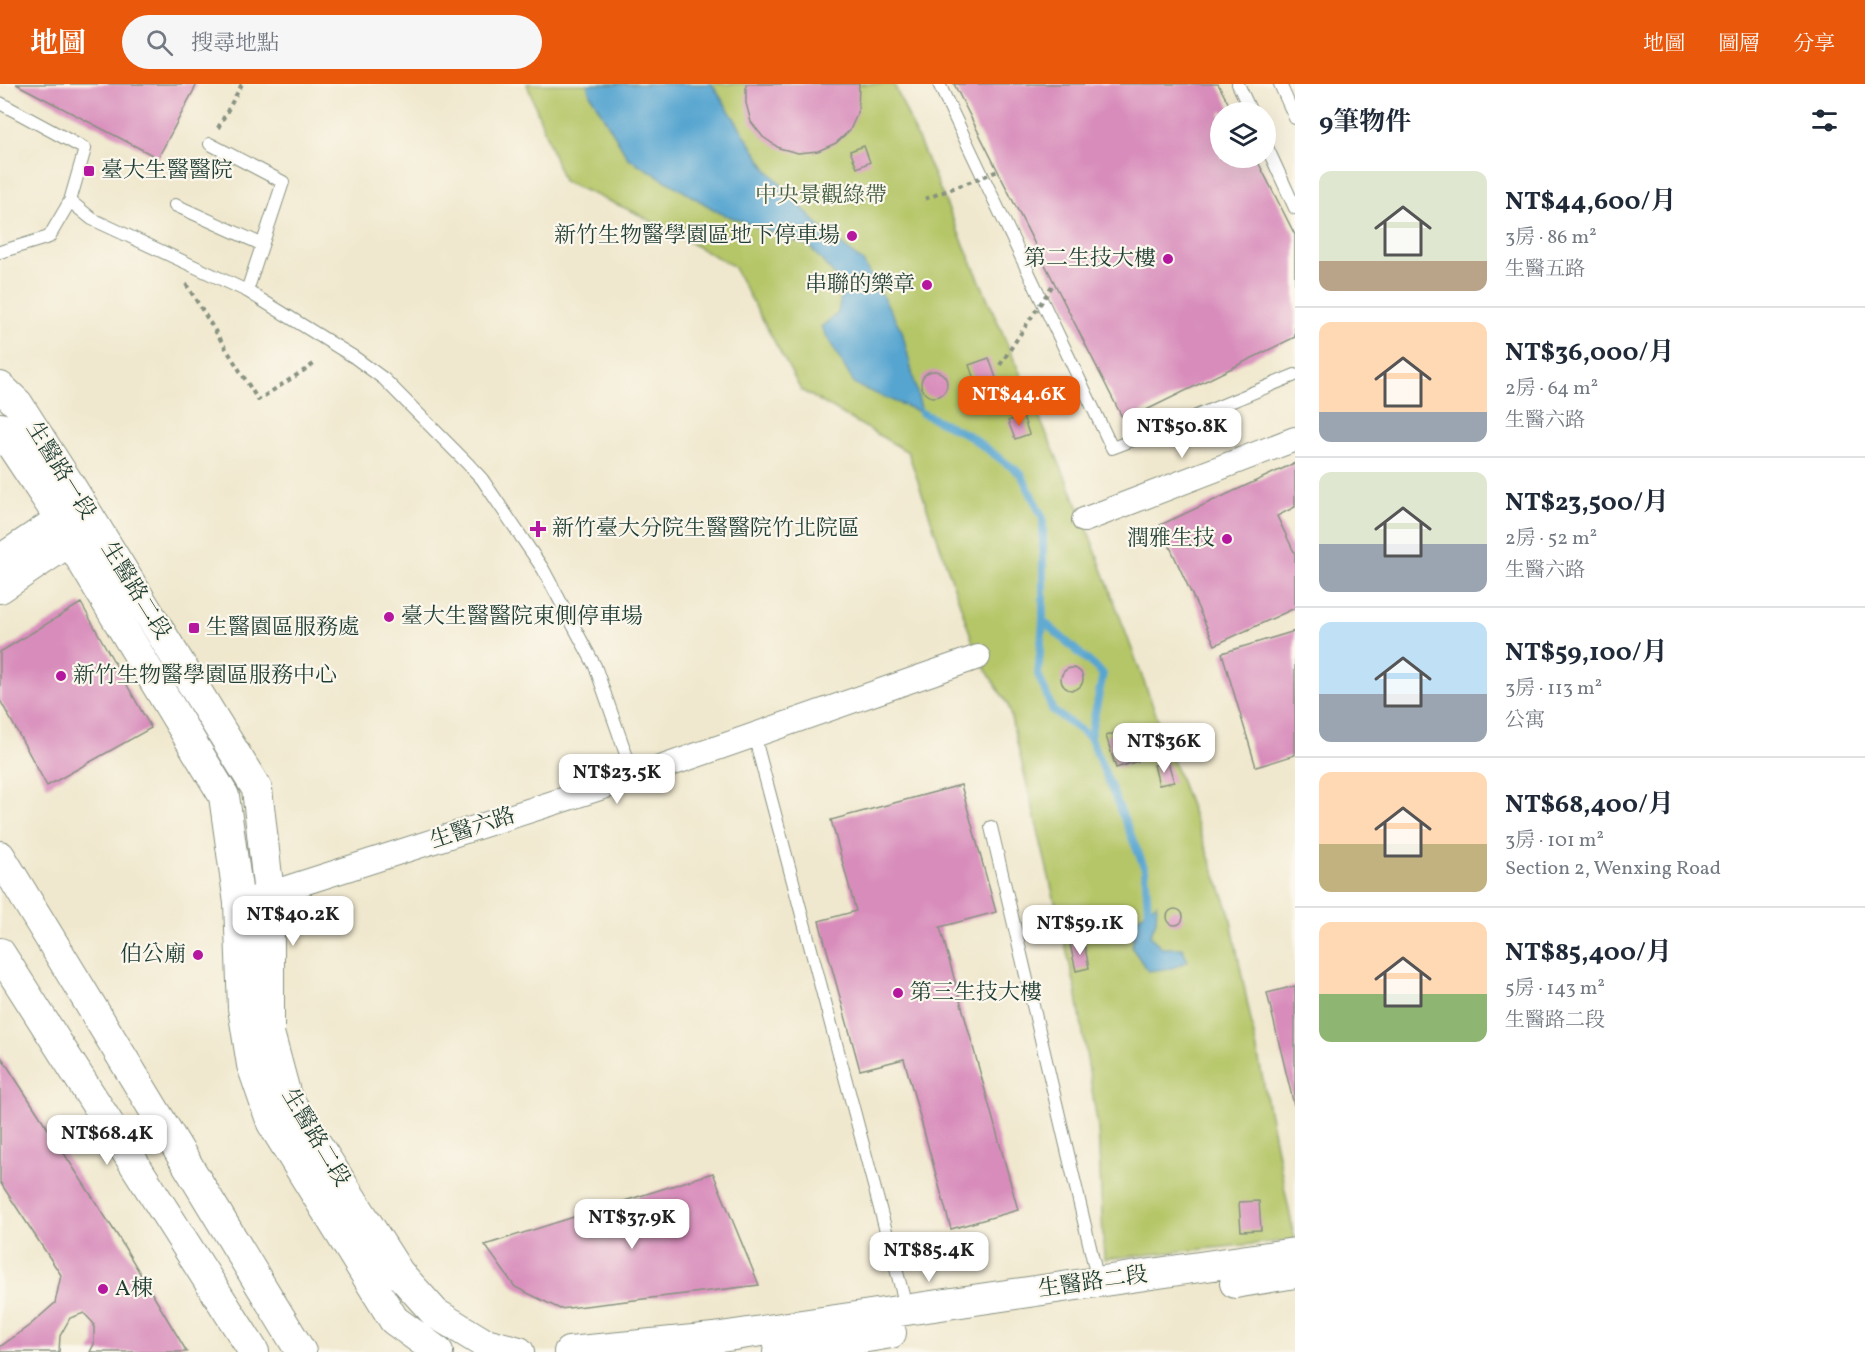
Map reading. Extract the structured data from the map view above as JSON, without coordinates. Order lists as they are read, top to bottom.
{
  "streets": {
    "street": ["生醫路一段", "生醫路二段", "生醫六路"]
  },
  "crossings": [
    ["生醫路一段", "生醫路二段"],
    ["生醫路二段", "生醫六路"]
  ],
  "parks": ["中央景觀綠帶"],
  "places": {
    "transit": ["臺大生醫醫院", "生醫園區服務處"],
    "other": [
      "新竹生物醫學園區地下停車場",
      "第二生技大樓",
      "串聯的樂章",
      "潤雅生技",
      "臺大生醫醫院東側停車場",
      "新竹生物醫學園區服務中心",
      "伯公廟",
      "第三生技大樓",
      "A棟"
    ],
    "health": ["新竹臺大分院生醫醫院竹北院區"]
  },
  "page": {
    "header": "地圖",
    "search": "搜尋地點",
    "nav": ["地圖", "圖層", "分享"],
    "heading": "9筆物件",
    "list": [
      {
        "name": "NT$44,600/月",
        "note": "3房 · 86 m² · 生醫五路"
      },
      {
        "name": "NT$36,000/月",
        "note": "2房 · 64 m² · 生醫六路"
      },
      {
        "name": "NT$23,500/月",
        "note": "2房 · 52 m² · 生醫六路"
      },
      {
        "name": "NT$59,100/月",
        "note": "3房 · 113 m² · 公寓"
      },
      {
        "name": "NT$68,400/月",
        "note": "3房 · 101 m² · Section 2, Wenxing Road"
      },
      {
        "name": "NT$85,400/月",
        "note": "5房 · 143 m² · 生醫路二段"
      }
    ],
    "price": [
      "NT$44.6K",
      "NT$50.8K",
      "NT$36K",
      "NT$23.5K",
      "NT$40.2K",
      "NT$59.1K",
      "NT$68.4K",
      "NT$37.9K",
      "NT$85.4K"
    ]
  }
}
